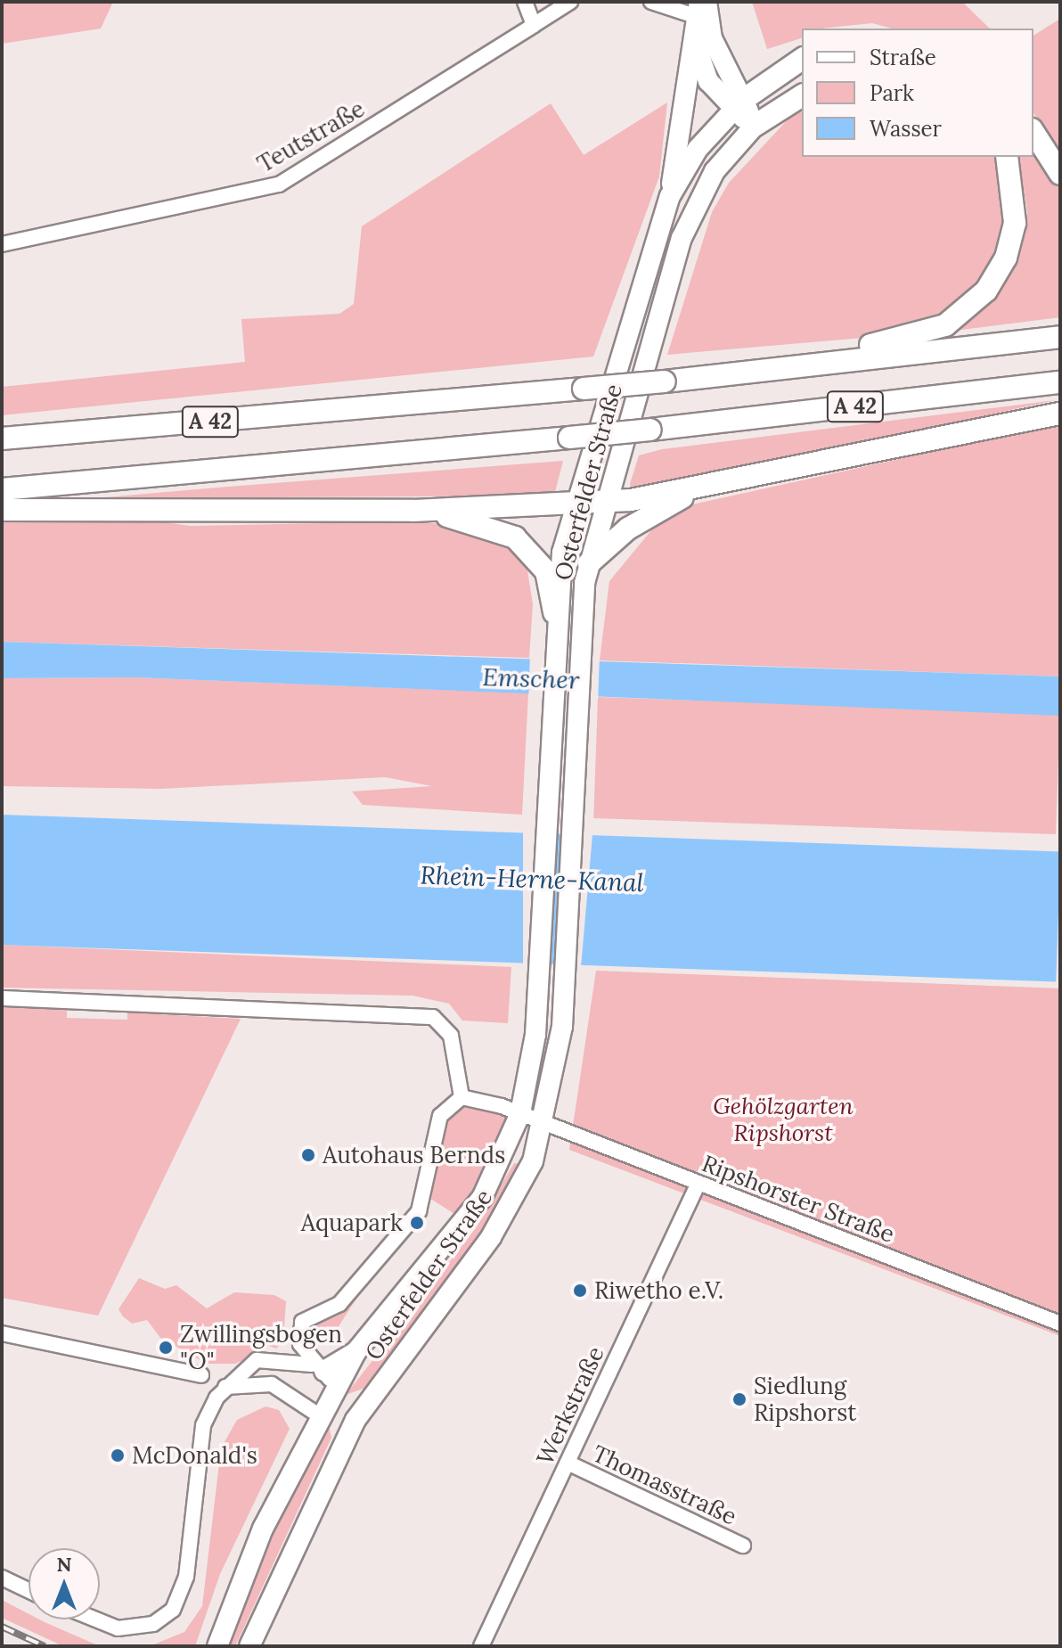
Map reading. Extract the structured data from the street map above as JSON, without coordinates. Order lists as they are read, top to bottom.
{
  "streets": {
    "highway": ["A 42"],
    "main road": ["Osterfelder Straße"],
    "street": [
      "Teutstraße",
      "Ripshorster Straße",
      "Werkstraße",
      "Thomasstraße"
    ]
  },
  "crossings": [
    ["Osterfelder Straße", "Ripshorster Straße"],
    ["Ripshorster Straße", "Werkstraße"],
    ["Werkstraße", "Thomasstraße"]
  ],
  "water": ["Emscher", "Rhein-Herne-Kanal"],
  "parks": ["Gehölzgarten Ripshorst"],
  "places": [
    "Autohaus Bernds",
    "Aquapark",
    "Riwetho e.V.",
    "Zwillingsbogen \"O\"",
    "Siedlung Ripshorst",
    "McDonald's"
  ],
  "legend": ["Straße", "Park", "Wasser"],
  "north": "top"
}
